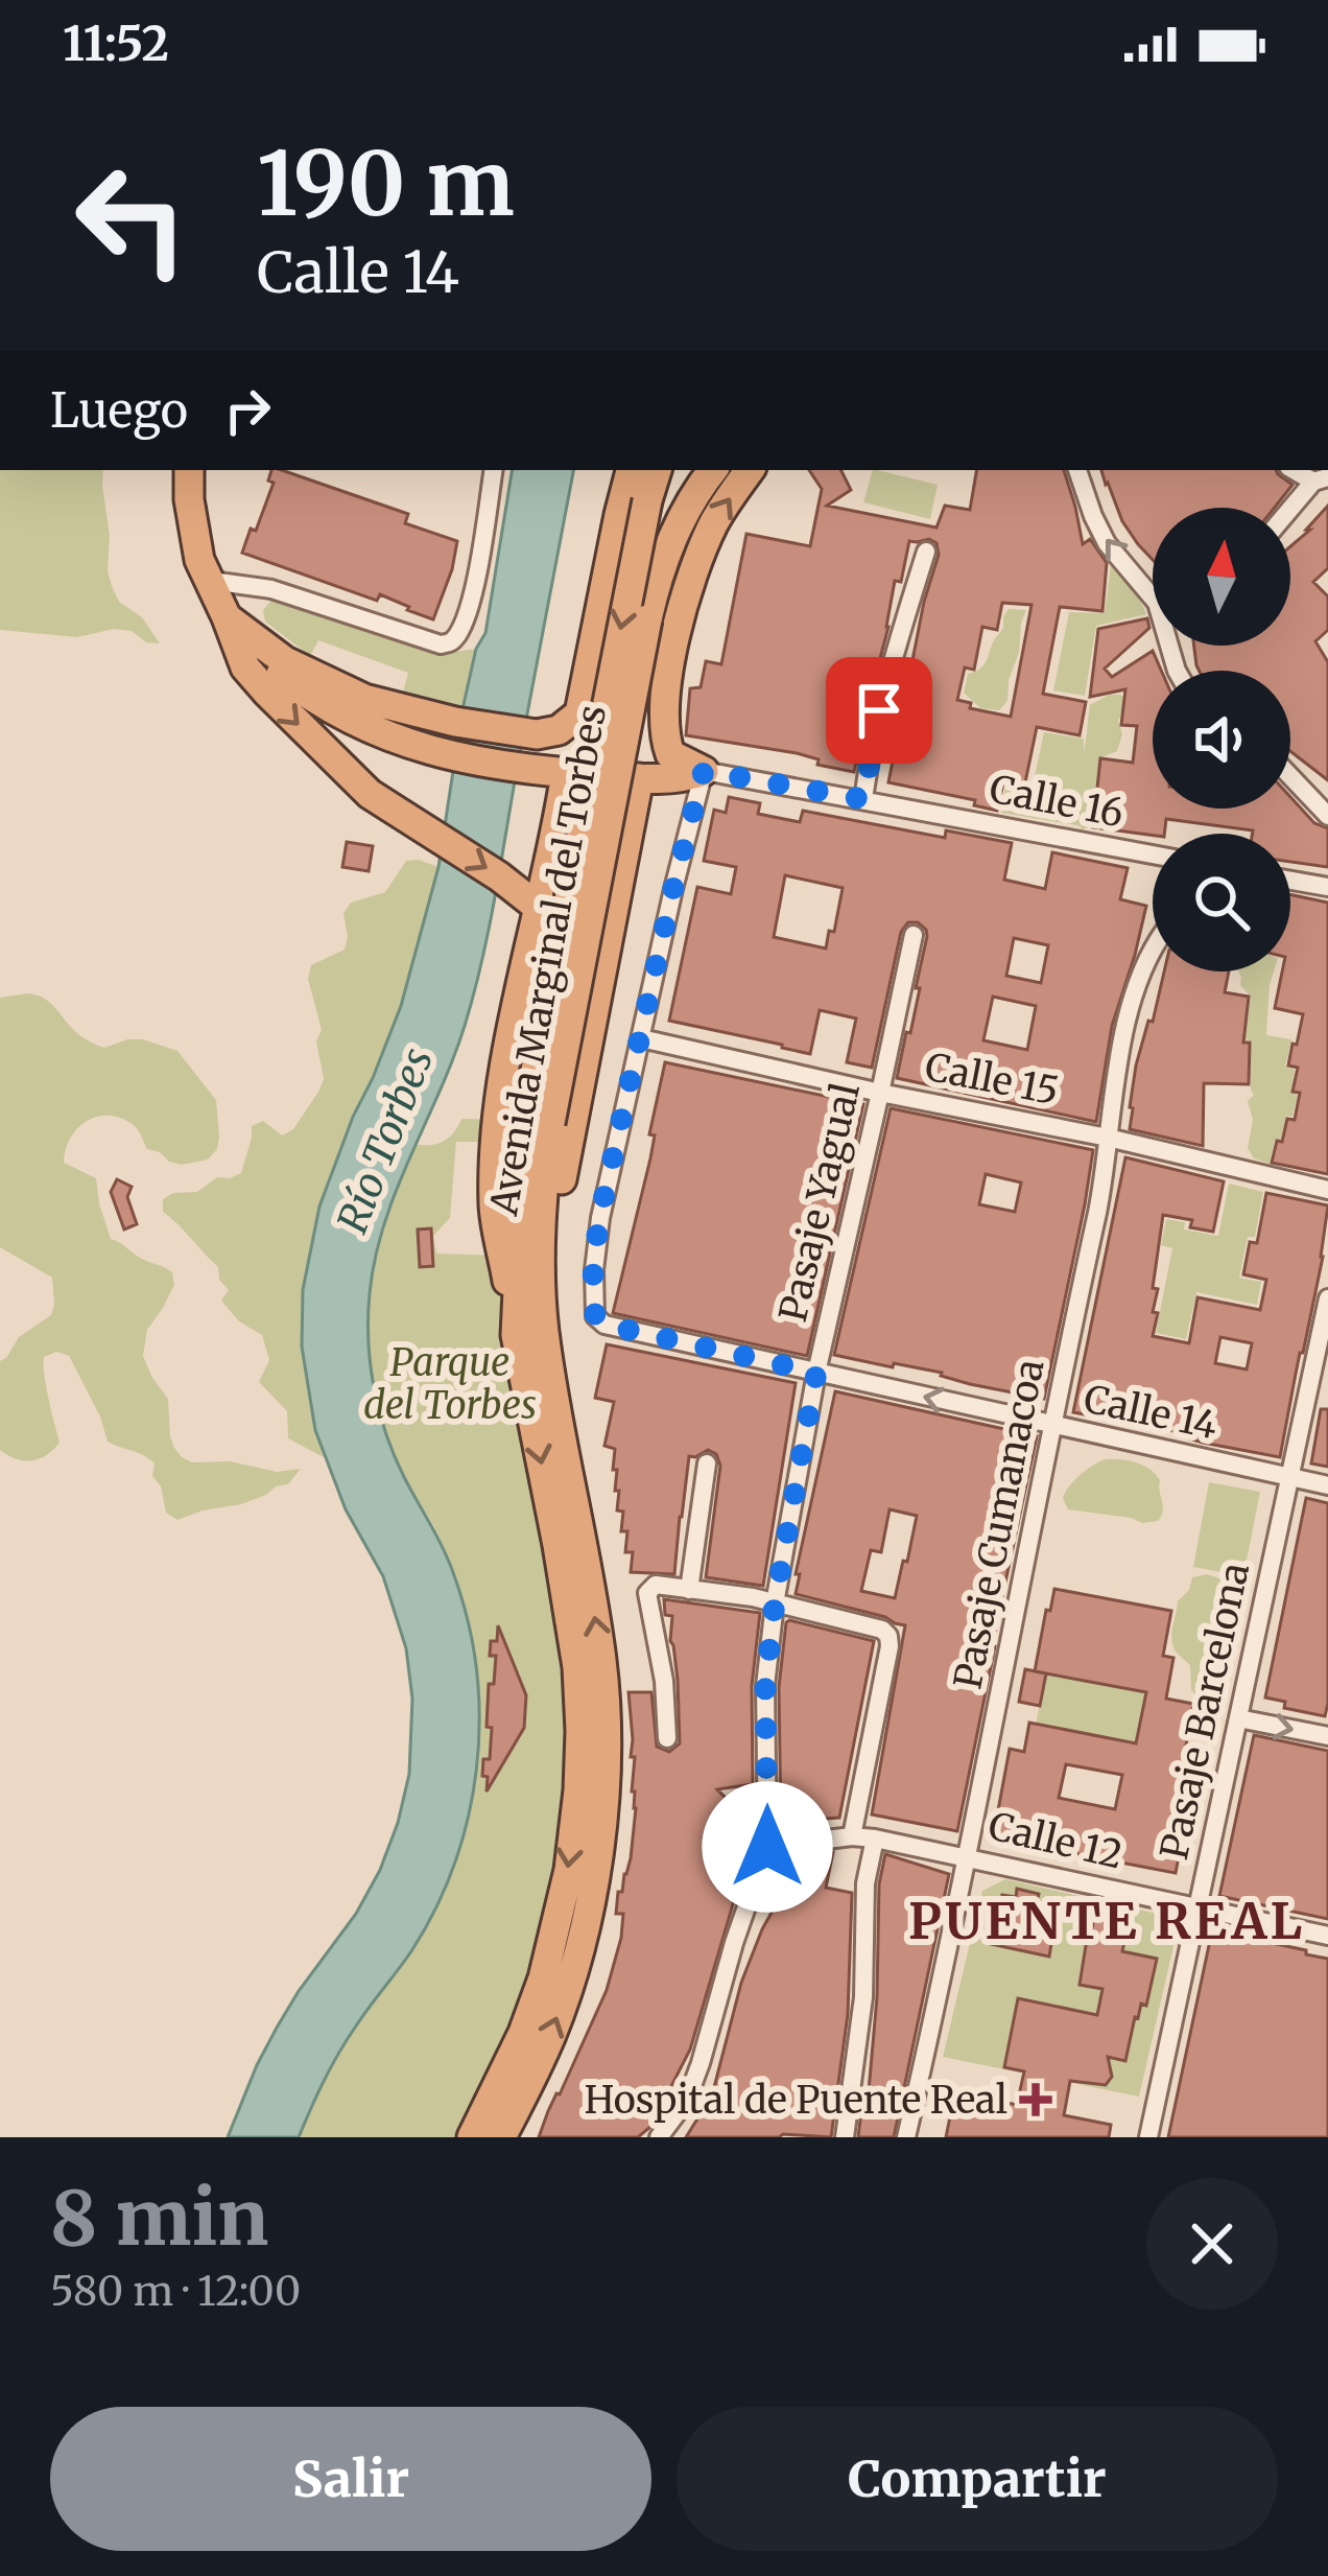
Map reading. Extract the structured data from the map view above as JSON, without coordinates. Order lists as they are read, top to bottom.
{
  "streets": {
    "highway": ["Avenida Marginal del Torbes"],
    "street": [
      "Calle 16",
      "Calle 15",
      "Pasaje Yagual",
      "Calle 14",
      "Pasaje Cumanacoa",
      "Pasaje Barcelona",
      "Calle 12"
    ]
  },
  "crossings": [
    ["Calle 15", "Pasaje Yagual"],
    ["Calle 15", "Calle 14"],
    ["Calle 15", "Pasaje Cumanacoa"],
    ["Pasaje Yagual", "Calle 14"],
    ["Pasaje Yagual", "Calle 12"],
    ["Calle 14", "Pasaje Cumanacoa"],
    ["Calle 14", "Pasaje Barcelona"],
    ["Pasaje Cumanacoa", "Calle 12"],
    ["Pasaje Barcelona", "Calle 12"]
  ],
  "districts": ["PUENTE REAL"],
  "water": ["Río Torbes"],
  "parks": ["Parque del Torbes"],
  "places": {
    "health": ["Hospital de Puente Real"]
  },
  "north": "top",
  "page": {
    "status": "11:52",
    "turn": ["190 m", "Calle 14"],
    "then": "Luego",
    "heading": ["8 min", "580 m · 12:00"],
    "buttons": ["Salir", "Compartir"]
  }
}
